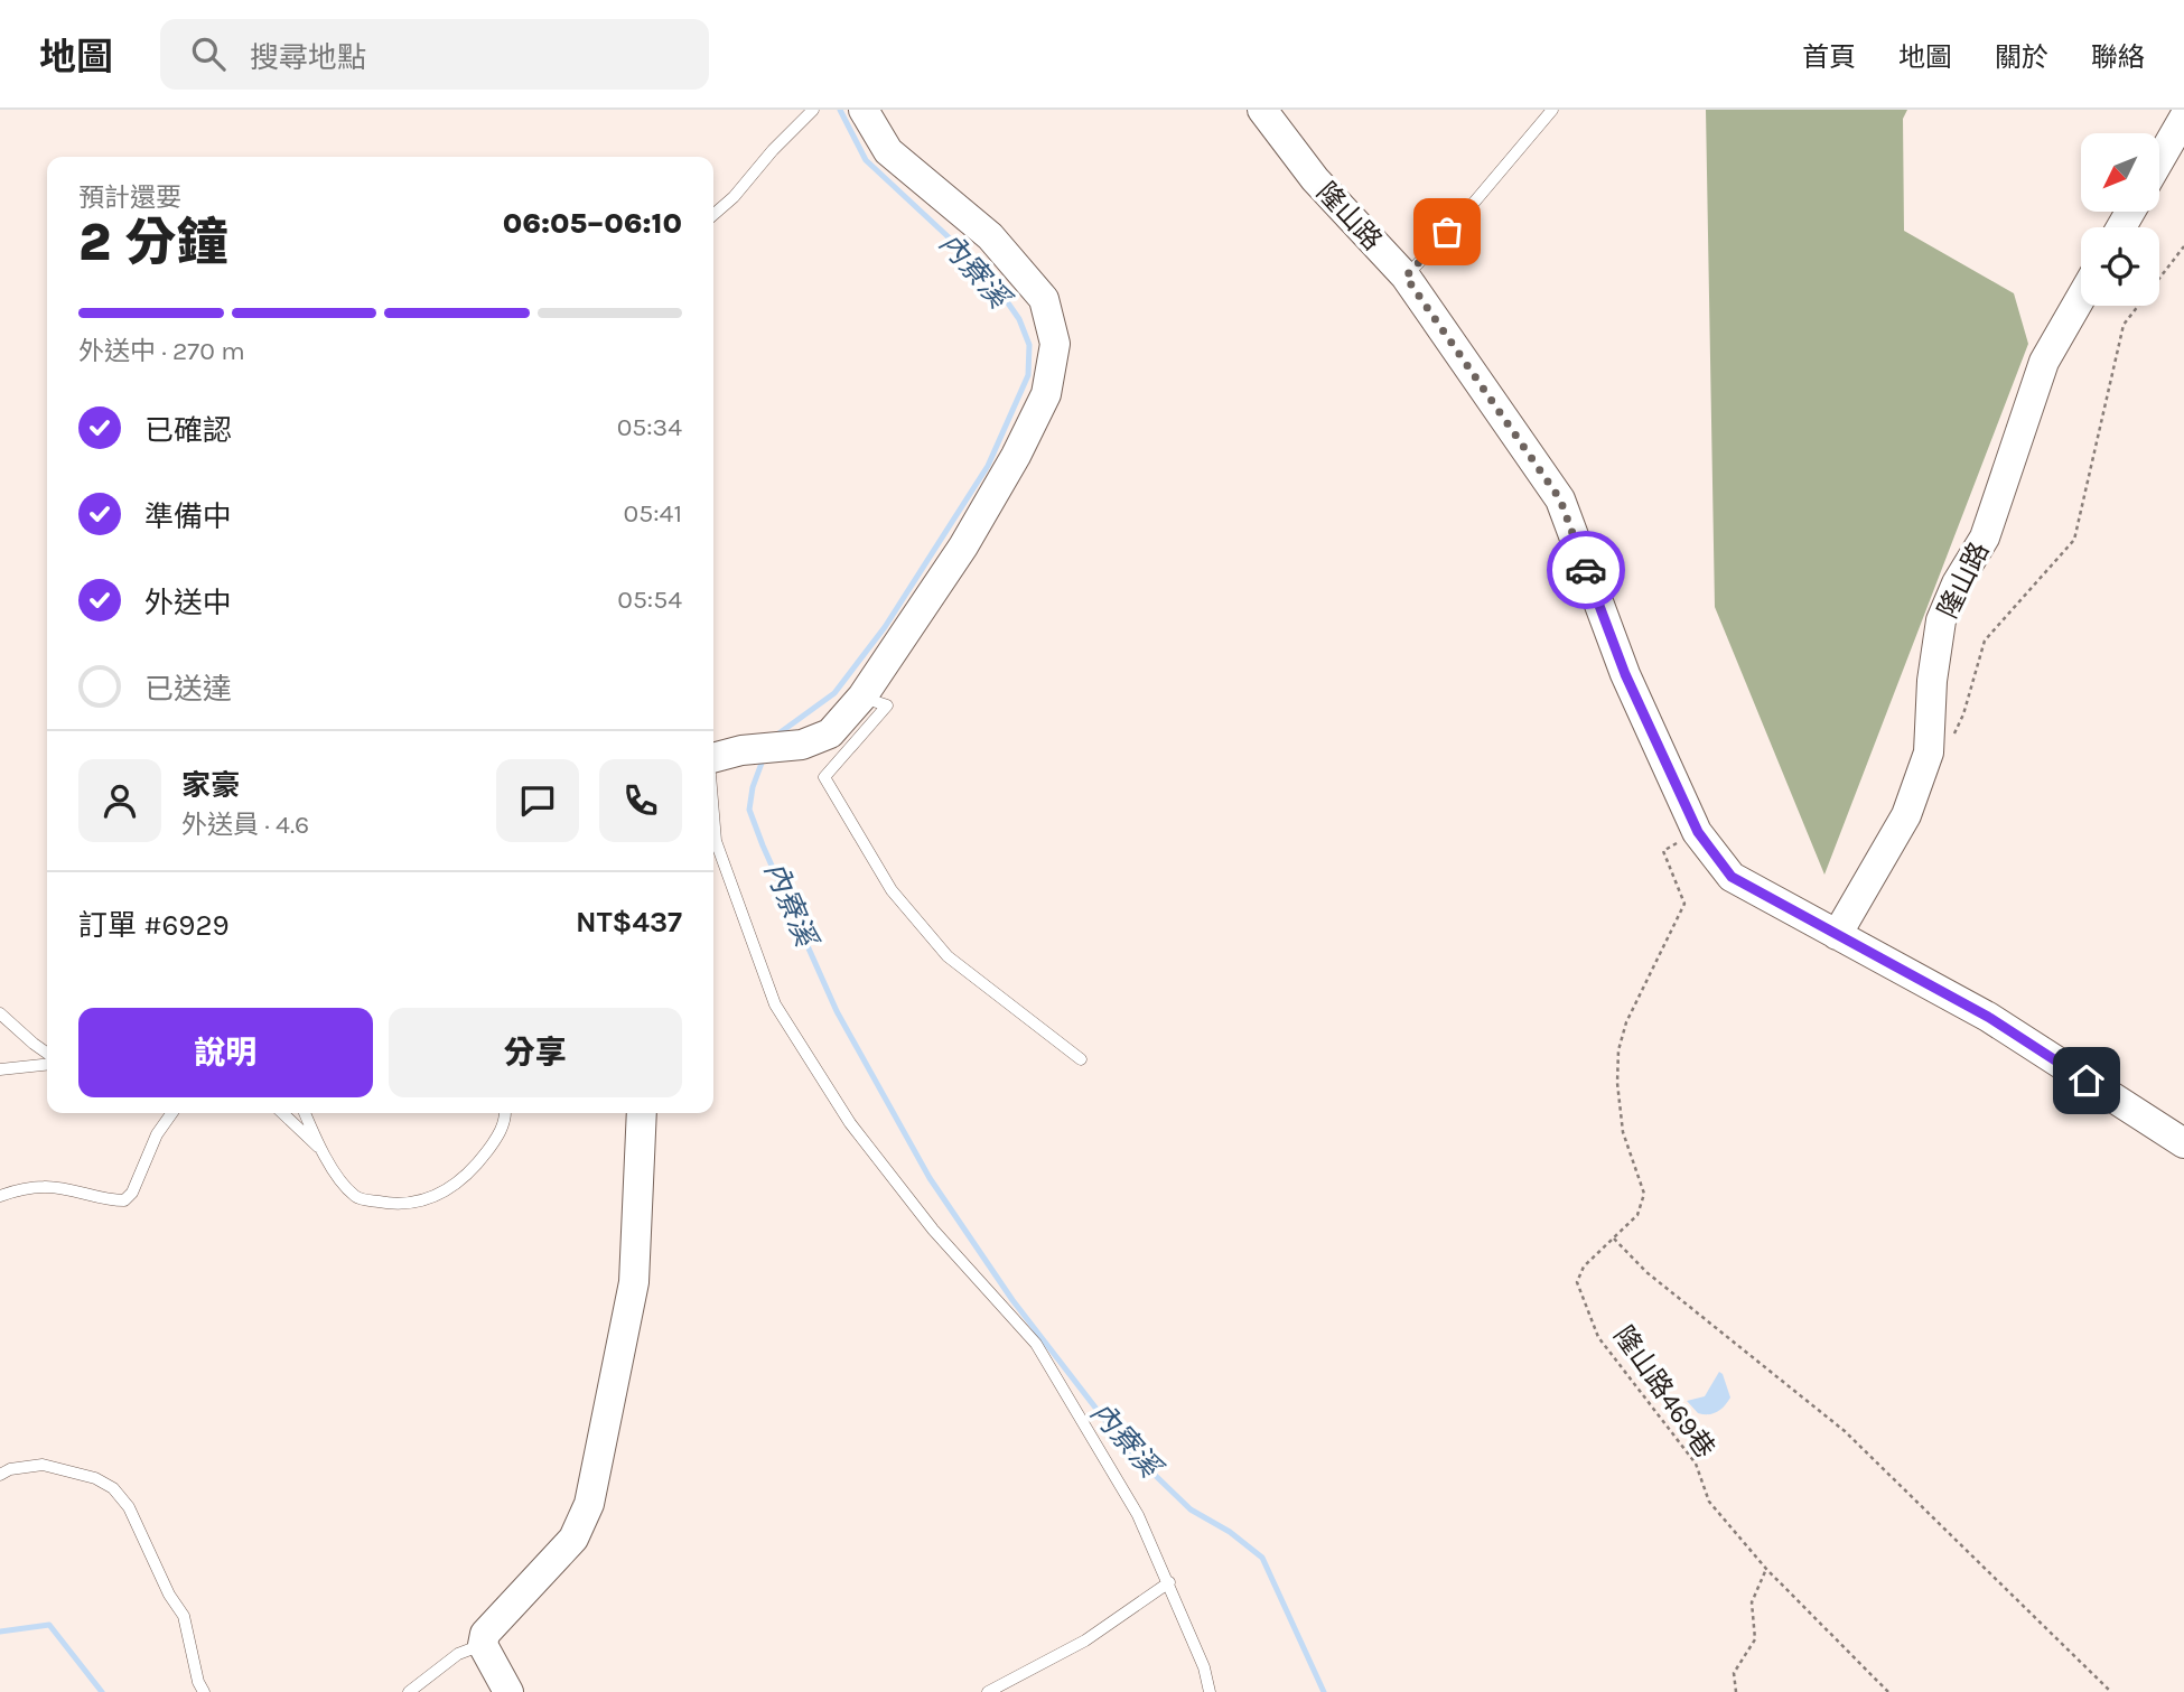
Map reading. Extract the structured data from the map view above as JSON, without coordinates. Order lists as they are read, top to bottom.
{
  "streets": {
    "street": ["隆山路"],
    "path": ["隆山路469巷"]
  },
  "crossings": [
    ["隆山路", "隆山路469巷"]
  ],
  "water": ["內寮溪"],
  "north": "bottom left",
  "page": {
    "header": "地圖",
    "search": "搜尋地點",
    "nav": [
      "首頁",
      "地圖",
      "關於",
      "聯絡"
    ],
    "heading": ["2 分鐘", "預計還要", "06:05–06:10"],
    "panel": [
      "家豪",
      "外送員 · 4.6",
      "訂單 #6929",
      "NT$437"
    ],
    "bar": "外送中 · 270 m",
    "list": [
      ["已確認", "05:34"],
      ["準備中", "05:41"],
      ["外送中", "05:54"],
      "已送達"
    ],
    "buttons": ["說明", "分享"]
  }
}
